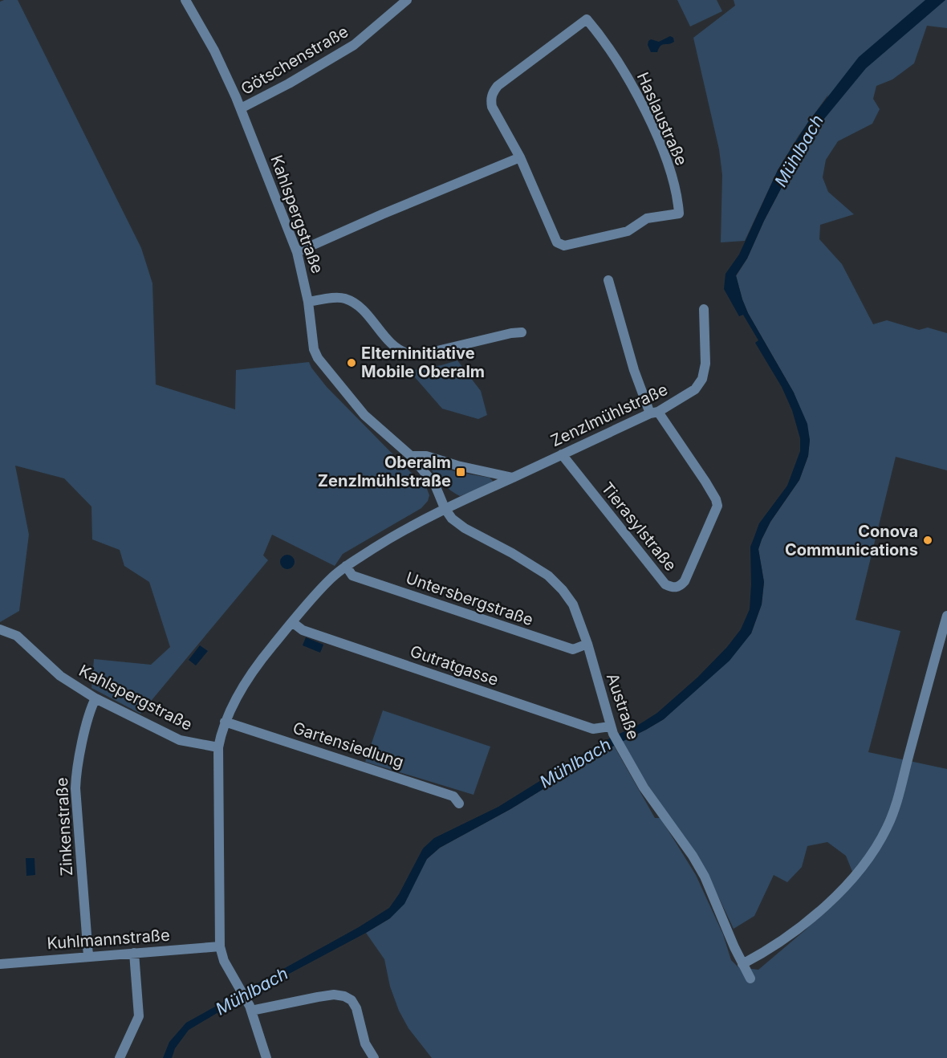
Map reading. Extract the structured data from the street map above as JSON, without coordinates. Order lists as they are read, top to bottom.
{
  "streets": {
    "street": [
      "Götschenstraße",
      "Haslaustraße",
      "Kahlspergstraße",
      "Zenzlmühlstraße",
      "Tierasylstraße",
      "Untersbergstraße",
      "Gutratgasse",
      "Austraße",
      "Gartensiedlung",
      "Zinkenstraße",
      "Kuhlmannstraße"
    ]
  },
  "crossings": [
    ["Götschenstraße", "Kahlspergstraße"],
    ["Kahlspergstraße", "Zenzlmühlstraße"],
    ["Kahlspergstraße", "Austraße"],
    ["Kahlspergstraße", "Zinkenstraße"],
    ["Zenzlmühlstraße", "Tierasylstraße"],
    ["Zenzlmühlstraße", "Austraße"],
    ["Untersbergstraße", "Austraße"],
    ["Gutratgasse", "Austraße"],
    ["Zinkenstraße", "Kuhlmannstraße"]
  ],
  "water": ["Mühlbach"],
  "places": {
    "other": ["Elterninitiative Mobile Oberalm", "Conova Communications"],
    "transit": ["Oberalm Zenzlmühlstraße"]
  }
}
